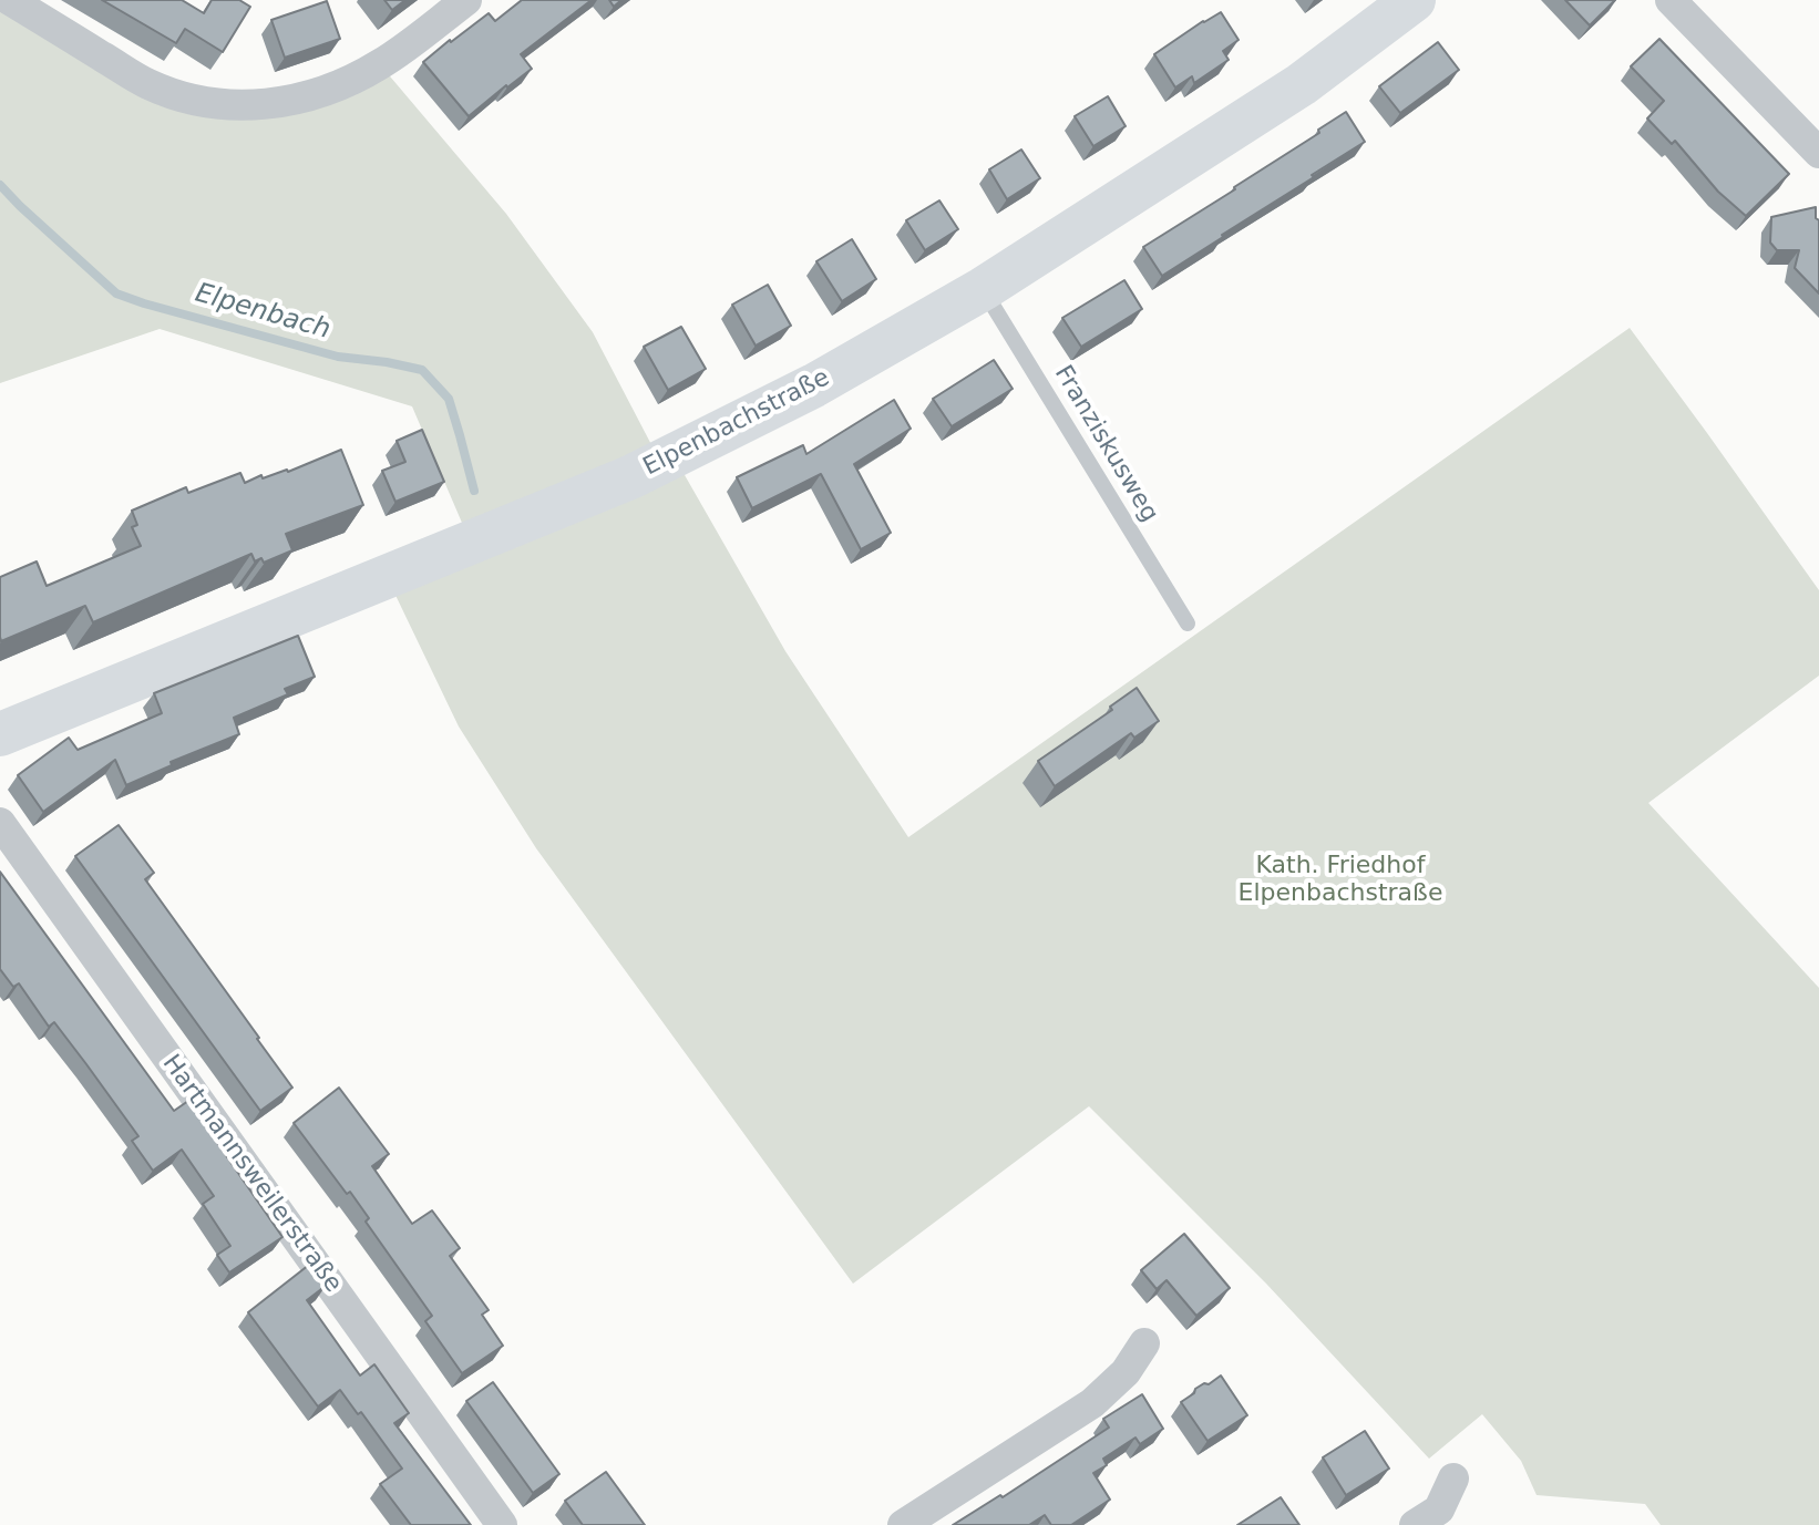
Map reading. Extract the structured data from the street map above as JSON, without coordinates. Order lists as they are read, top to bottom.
{
  "streets": {
    "street": ["Elpenbachstraße", "Hartmannsweilerstraße"],
    "lane": ["Franziskusweg"]
  },
  "crossings": [
    ["Elpenbachstraße", "Franziskusweg"]
  ],
  "water": ["Elpenbach"],
  "parks": ["Kath. Friedhof Elpenbachstraße"]
}
